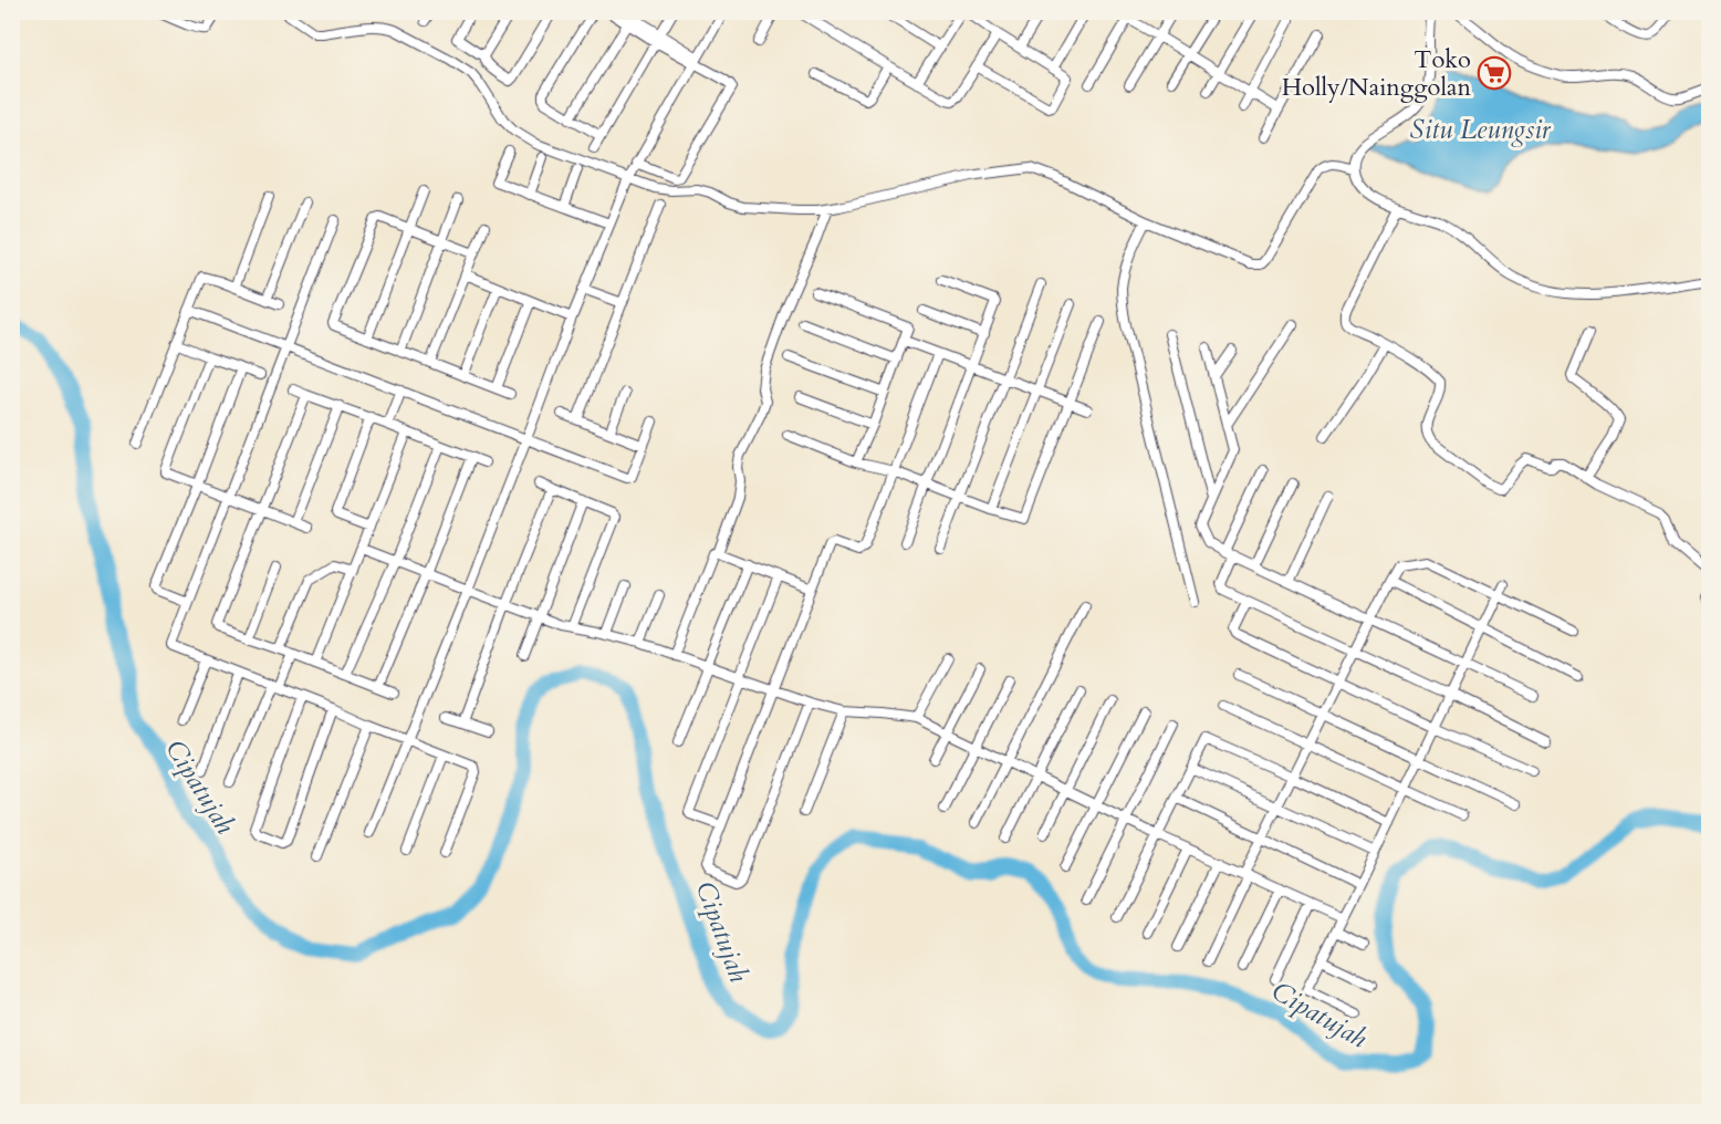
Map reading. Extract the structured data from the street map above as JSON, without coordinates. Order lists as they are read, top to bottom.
{
  "water": ["Situ Leungsir", "Cipatujah"],
  "places": {
    "supermarket": ["Toko Holly/Nainggolan"]
  }
}
